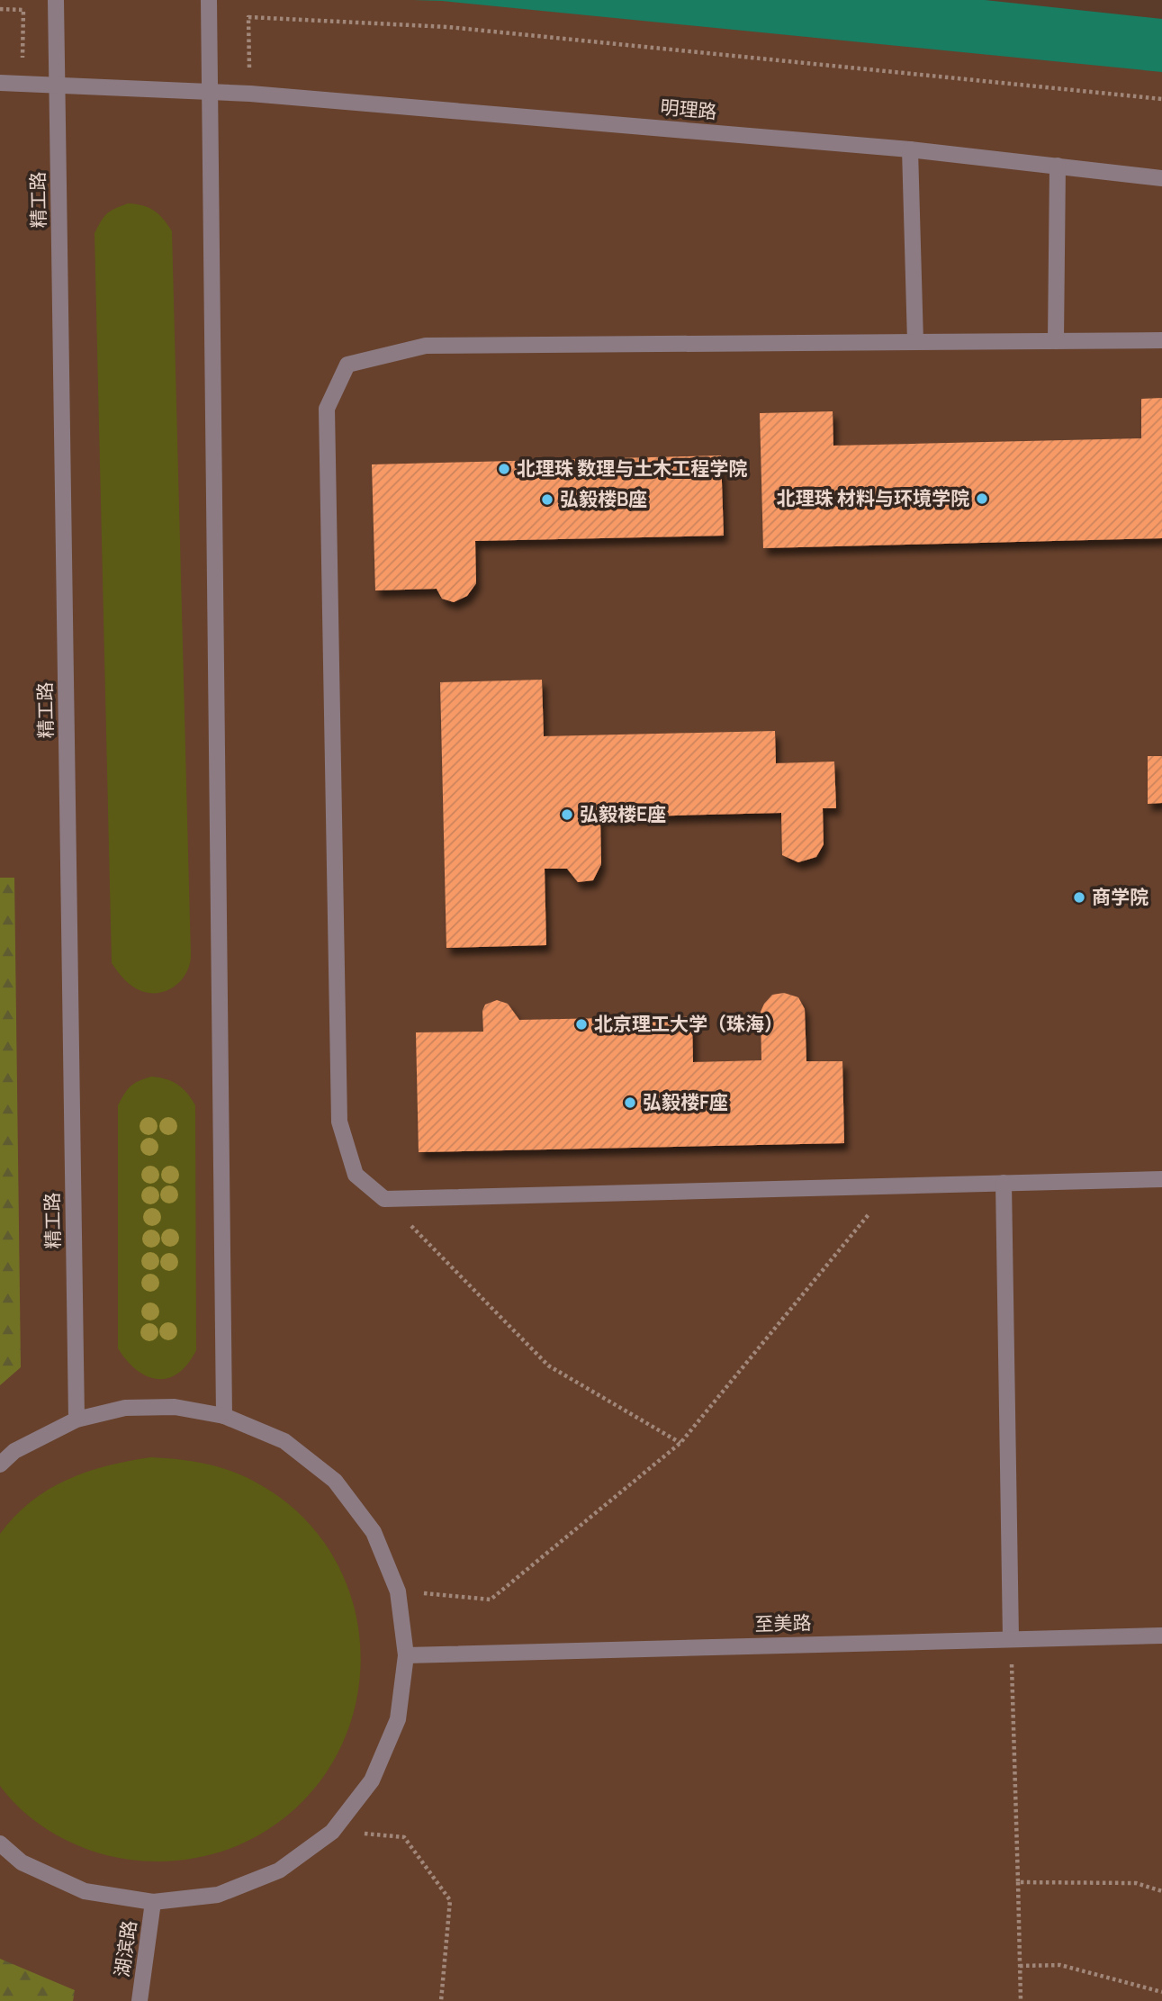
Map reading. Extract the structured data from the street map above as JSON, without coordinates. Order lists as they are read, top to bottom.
{
  "streets": {
    "street": [
      "明理路",
      "精工路",
      "至美路",
      "湖滨路"
    ]
  },
  "crossings": [
    ["明理路", "精工路"]
  ],
  "places": [
    "北理珠 数理与土木工程学院",
    "北理珠 材料与环境学院",
    "弘毅楼B座",
    "弘毅楼E座",
    "商学院",
    "北京理工大学（珠海）",
    "弘毅楼F座"
  ]
}
